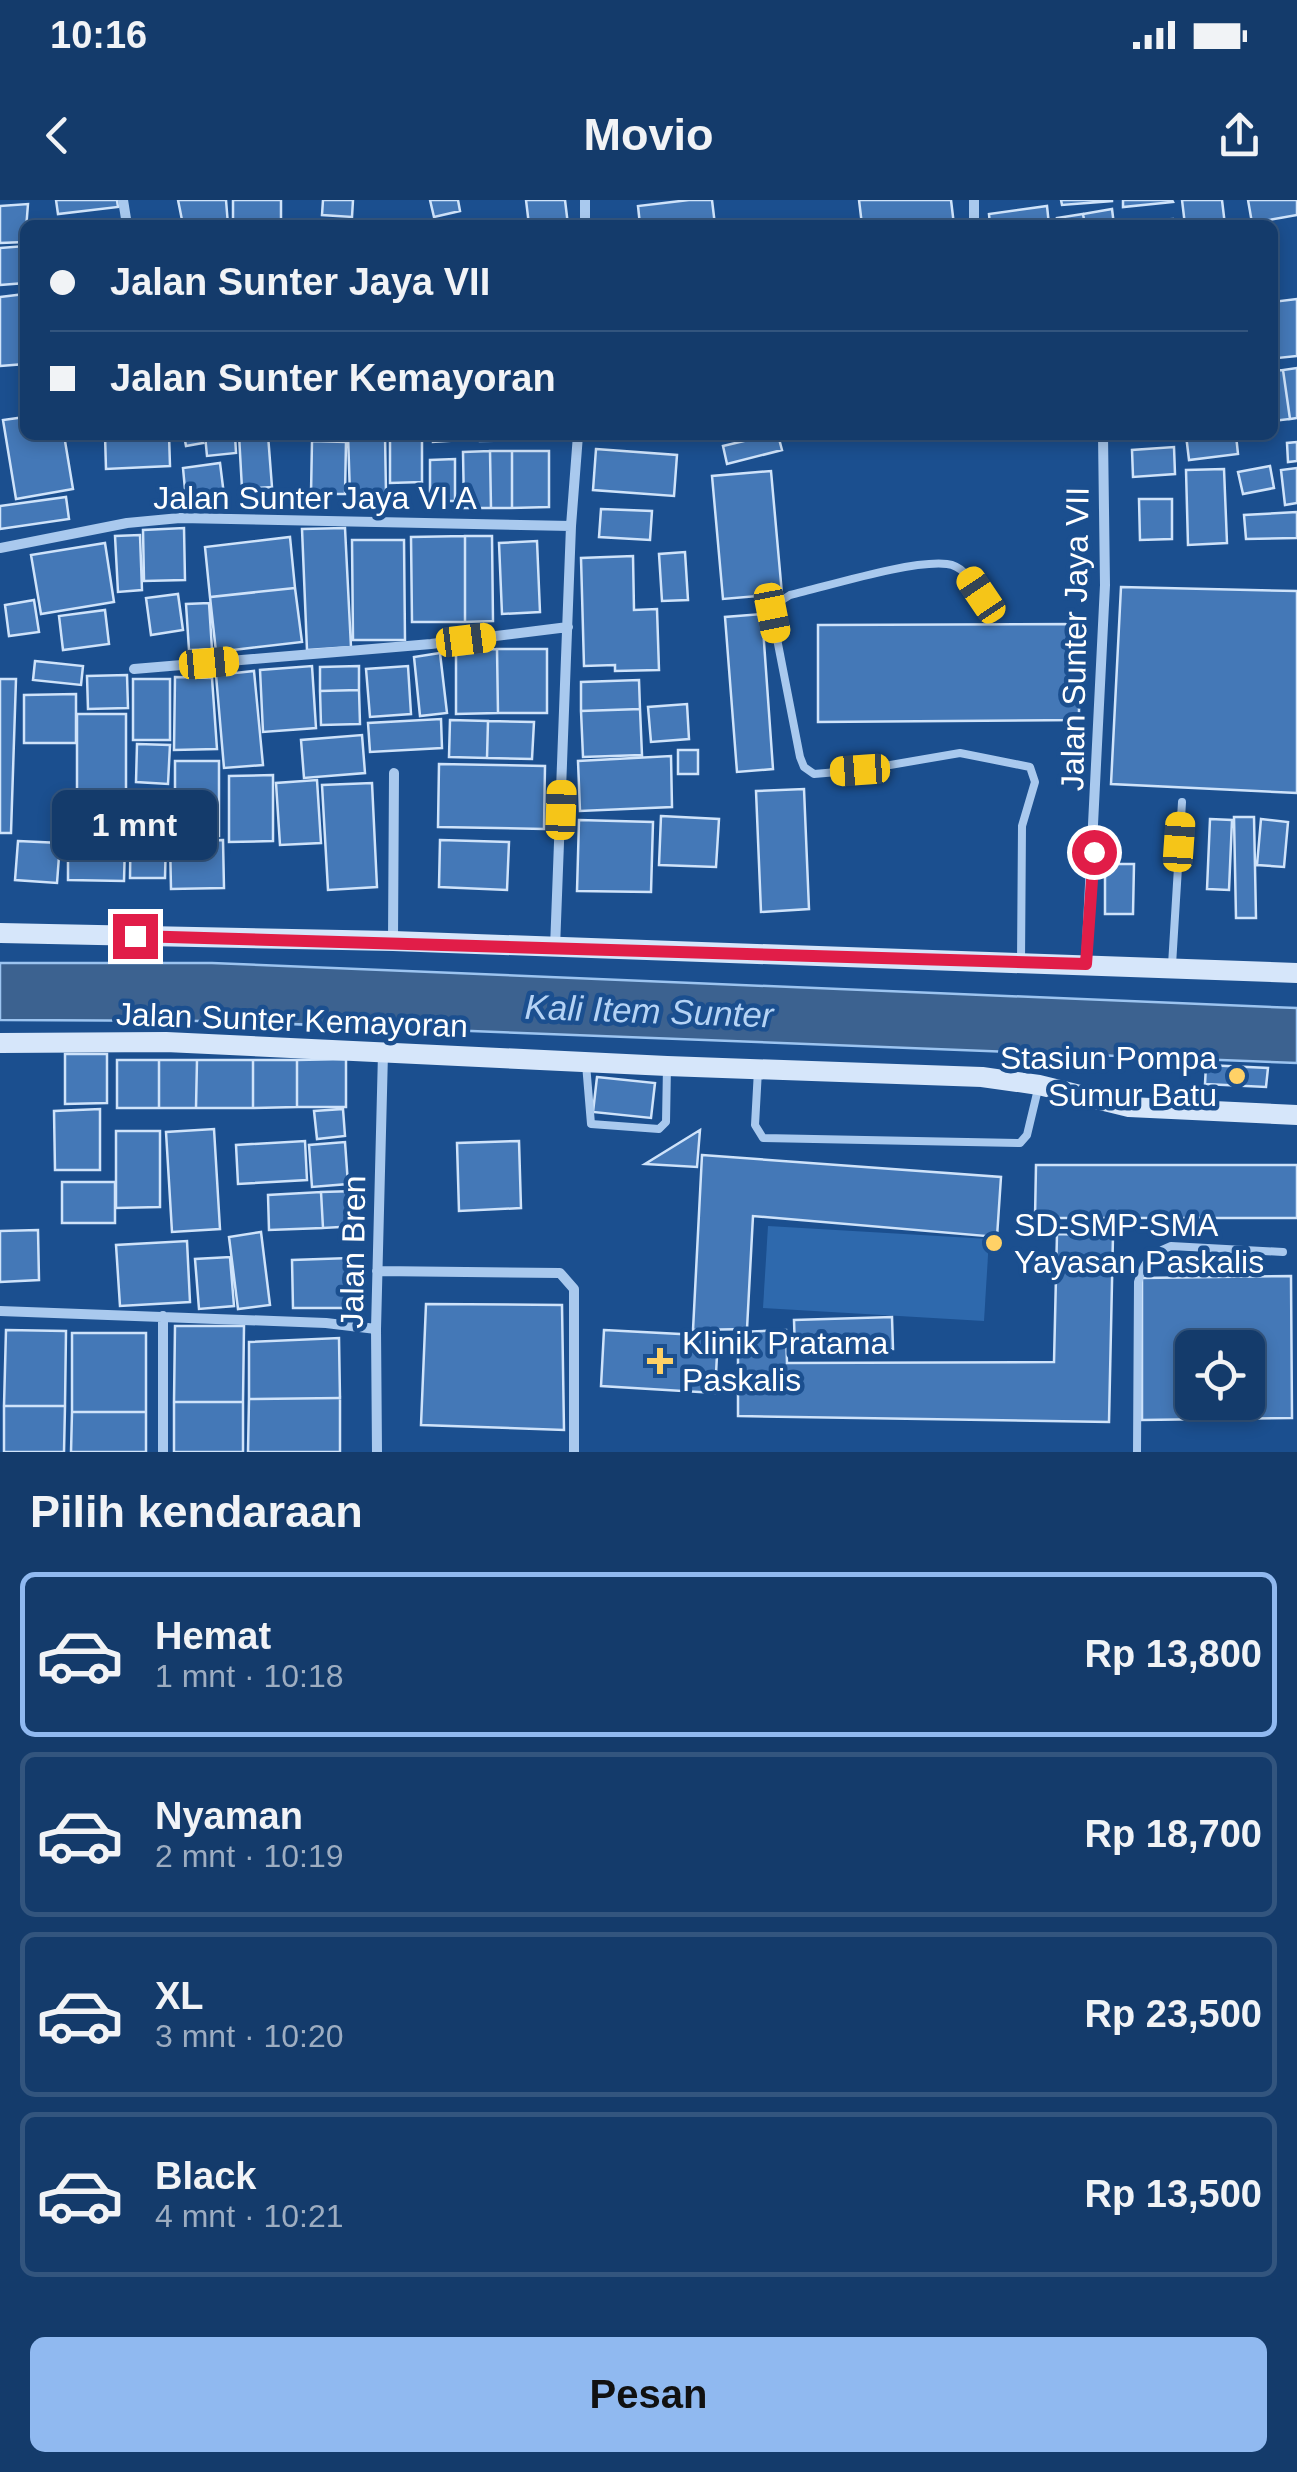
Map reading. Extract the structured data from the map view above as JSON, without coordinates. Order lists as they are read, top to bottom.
{
  "streets": {
    "main road": ["Jalan Sunter Kemayoran"],
    "street": ["Jalan Sunter Jaya VI A", "Jalan Sunter Jaya VII", "Jalan Bren"]
  },
  "crossings": [
    ["Jalan Sunter Kemayoran", "Jalan Bren"]
  ],
  "water": ["Kali Item Sunter"],
  "places": {
    "other": ["Stasiun Pompa Sumur Batu", "SD-SMP-SMA Yayasan Paskalis"],
    "health": ["Klinik Pratama Paskalis"]
  },
  "page": {
    "status": "10:16",
    "header": "Movio",
    "banner": ["Jalan Sunter Jaya VII", "Jalan Sunter Kemayoran"],
    "bubble": "1 mnt",
    "heading": "Pilih kendaraan",
    "list": [
      {
        "name": "Hemat",
        "note": "1 mnt · 10:18",
        "value": "Rp 13,800"
      },
      {
        "name": "Nyaman",
        "note": "2 mnt · 10:19",
        "value": "Rp 18,700"
      },
      {
        "name": "XL",
        "note": "3 mnt · 10:20",
        "value": "Rp 23,500"
      },
      {
        "name": "Black",
        "note": "4 mnt · 10:21",
        "value": "Rp 13,500"
      }
    ],
    "buttons": "Pesan"
  }
}
